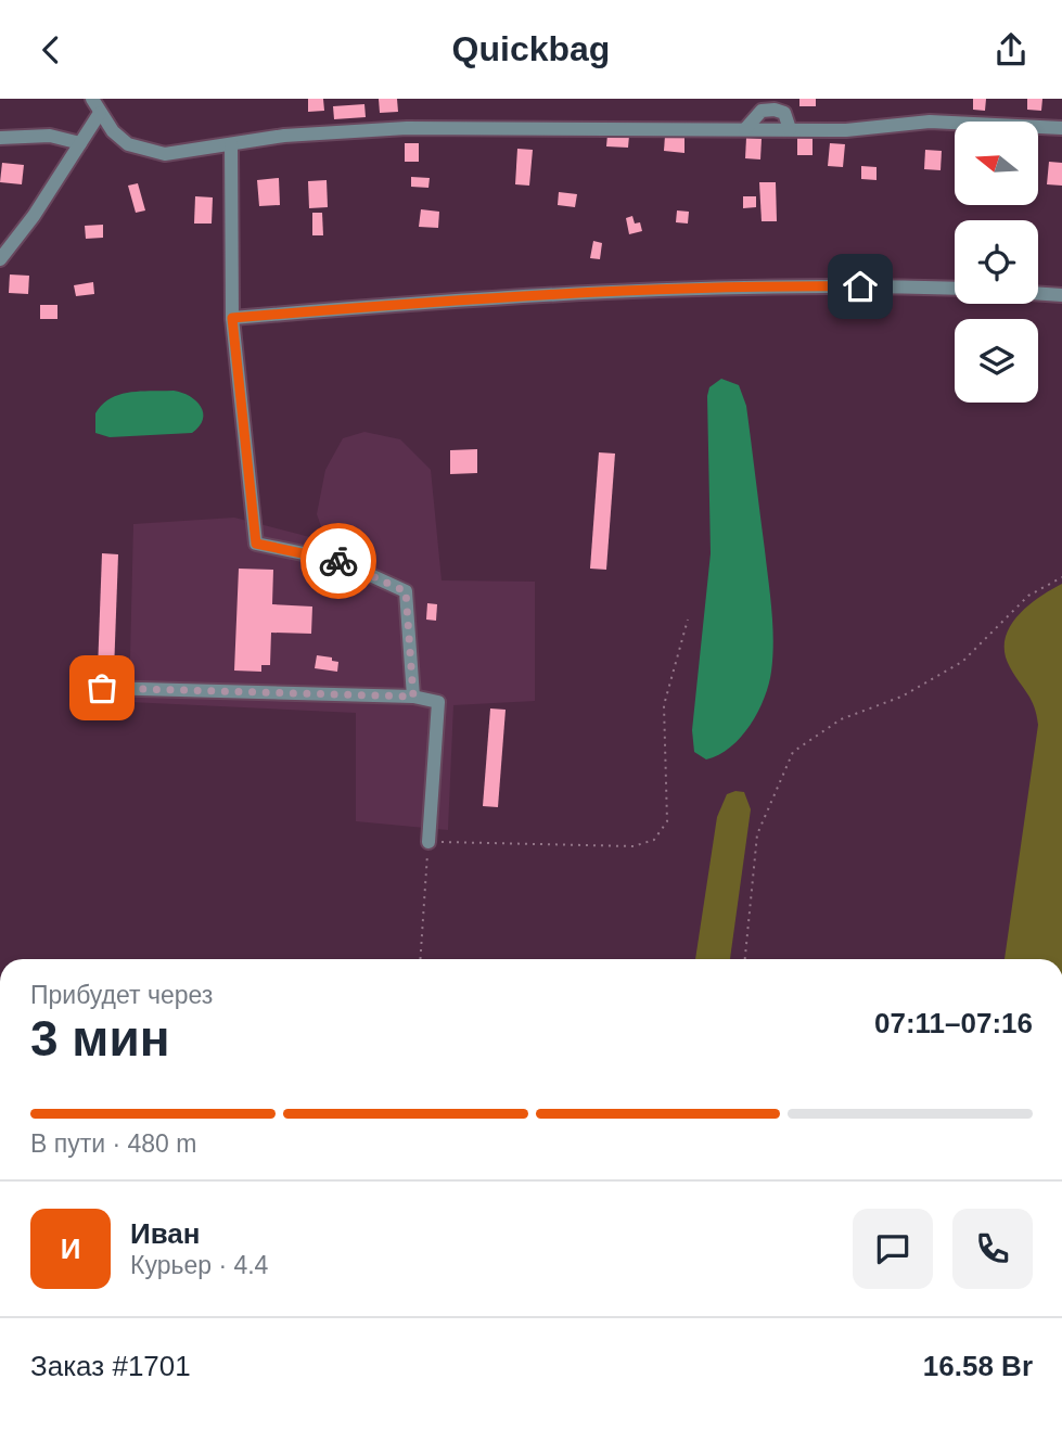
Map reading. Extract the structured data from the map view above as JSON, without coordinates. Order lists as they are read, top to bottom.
{
  "north": "left",
  "page": {
    "header": "Quickbag",
    "heading": ["3 мин", "Прибудет через", "07:11–07:16"],
    "panel": [
      "Иван",
      "Курьер · 4.4",
      "Заказ #1701",
      "16.58 Br"
    ],
    "bar": "В пути · 480 m",
    "round": "И"
  }
}
